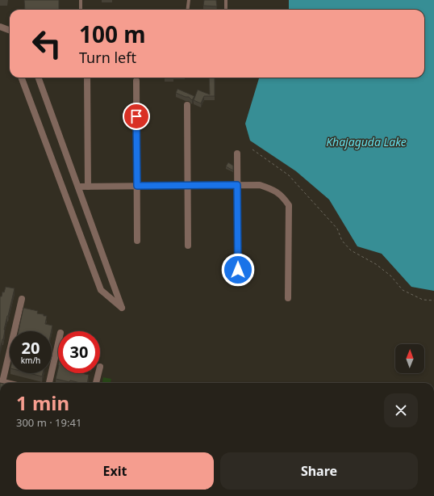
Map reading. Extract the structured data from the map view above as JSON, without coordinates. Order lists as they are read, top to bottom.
{
  "water": ["Khajaguda Lake"],
  "north": "top",
  "page": {
    "turn": ["100 m", "Turn left"],
    "speed": "20 km/h",
    "limit": "30",
    "heading": ["1 min", "300 m · 19:41"],
    "buttons": ["Exit", "Share"]
  }
}
